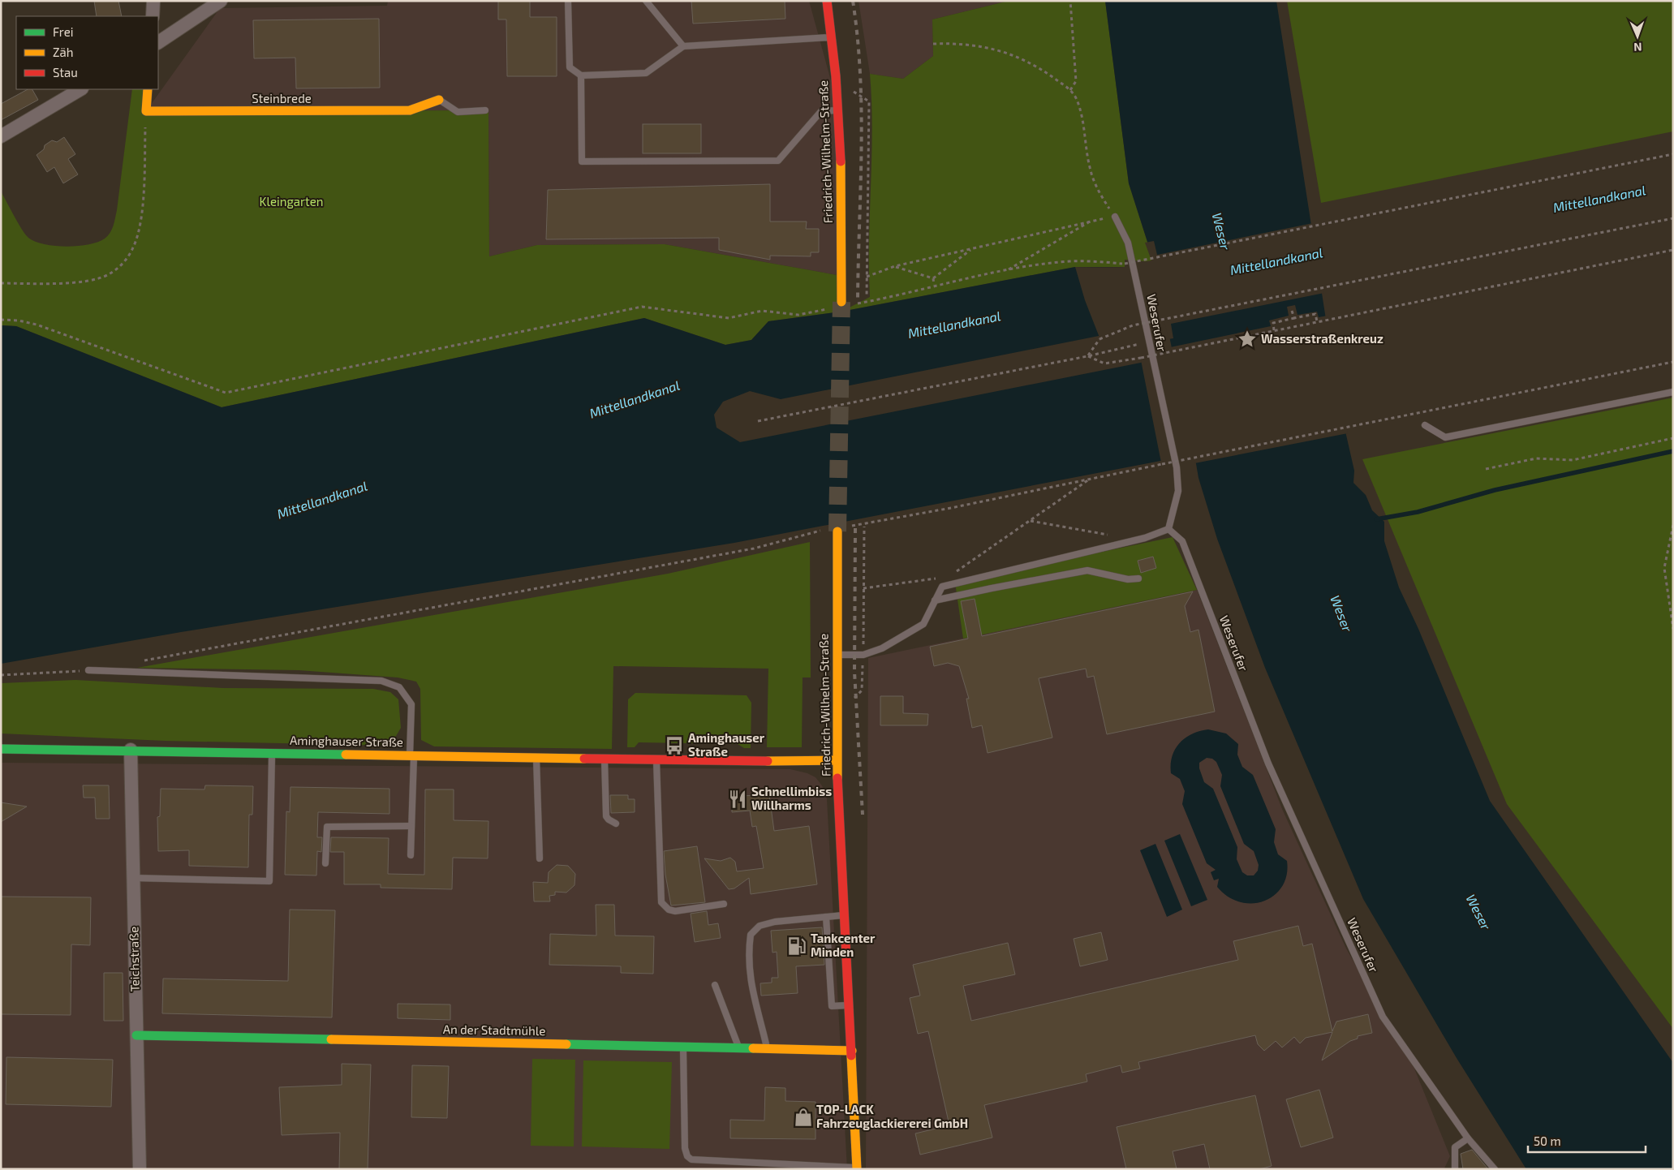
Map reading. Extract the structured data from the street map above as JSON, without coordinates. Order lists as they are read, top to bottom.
{
  "streets": {
    "street": [
      "Steinbrede",
      "Friedrich-Wilhelm-Straße",
      "Aminghauser Straße",
      "Teichstraße",
      "An der Stadtmühle"
    ],
    "lane": ["Weserufer"]
  },
  "crossings": [
    ["Friedrich-Wilhelm-Straße", "Aminghauser Straße"],
    ["Friedrich-Wilhelm-Straße", "An der Stadtmühle"],
    ["Aminghauser Straße", "Teichstraße"],
    ["Teichstraße", "An der Stadtmühle"]
  ],
  "water": ["Mittellandkanal", "Weser"],
  "parks": ["Kleingarten"],
  "places": {
    "place": ["Wasserstraßenkreuz"],
    "bus stop": ["Aminghauser Straße"],
    "restaurant": ["Schnellimbiss Willharms"],
    "fuel station": ["Tankcenter Minden"],
    "shop": ["TOP-LACK Fahrzeuglackiererei GmbH"]
  },
  "legend": ["Frei", "Zäh", "Stau"],
  "scale_bar": "50 m",
  "north": "bottom"
}
